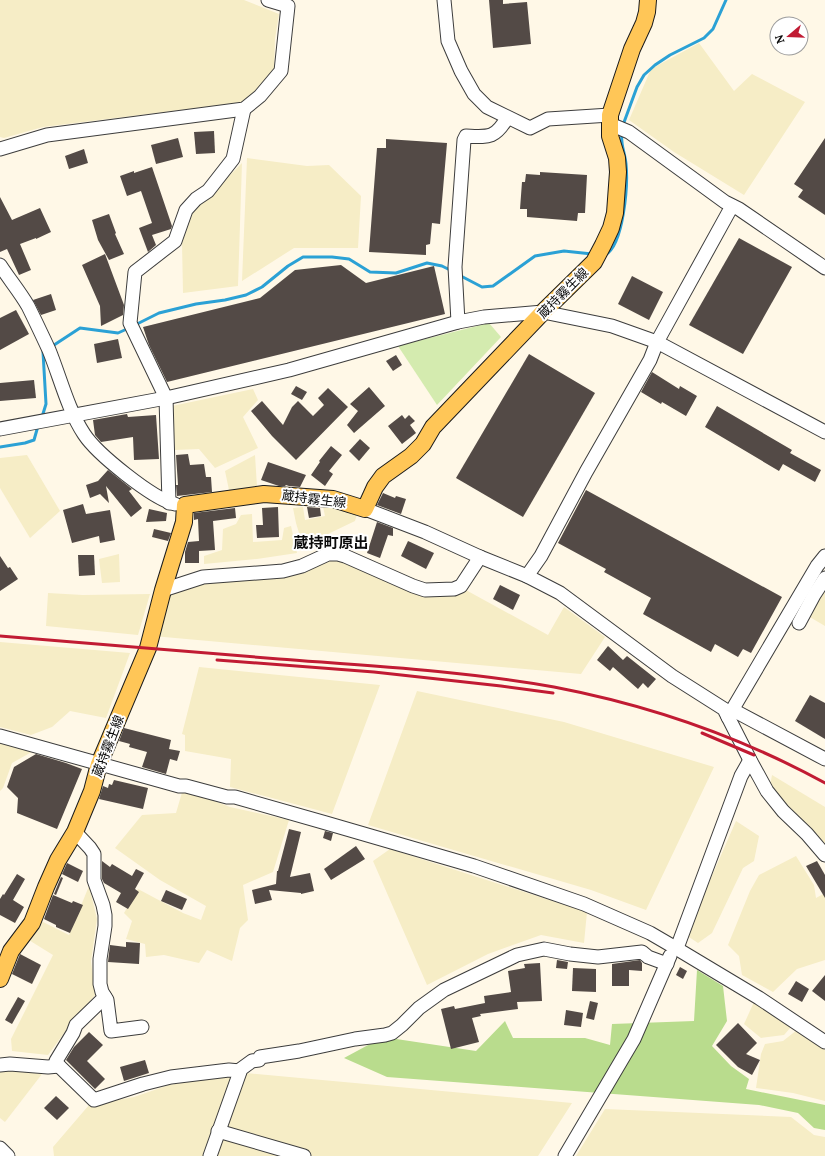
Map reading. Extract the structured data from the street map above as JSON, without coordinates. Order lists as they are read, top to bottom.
{
  "streets": {
    "main road": ["蔵持霧生線"]
  },
  "districts": ["蔵持町原出"],
  "north": "left"
}
